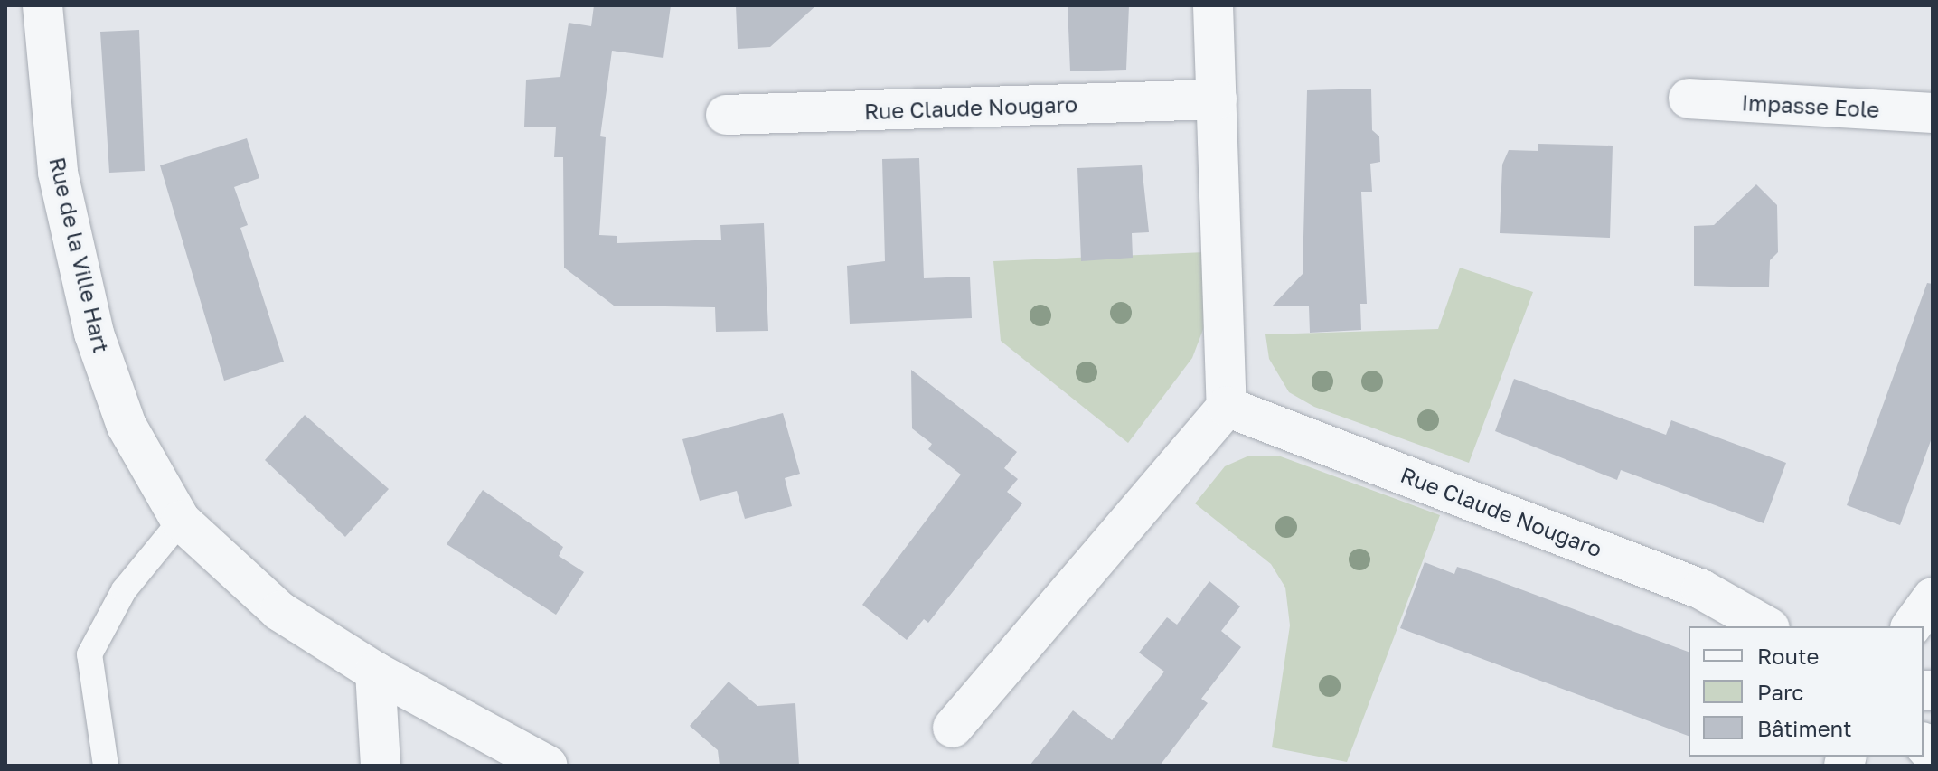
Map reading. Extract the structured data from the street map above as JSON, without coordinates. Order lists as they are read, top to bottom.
{
  "streets": {
    "street": ["Impasse Eole", "Rue Claude Nougaro", "Rue de la Ville Hart"]
  },
  "legend": ["Route", "Parc", "Bâtiment"]
}
